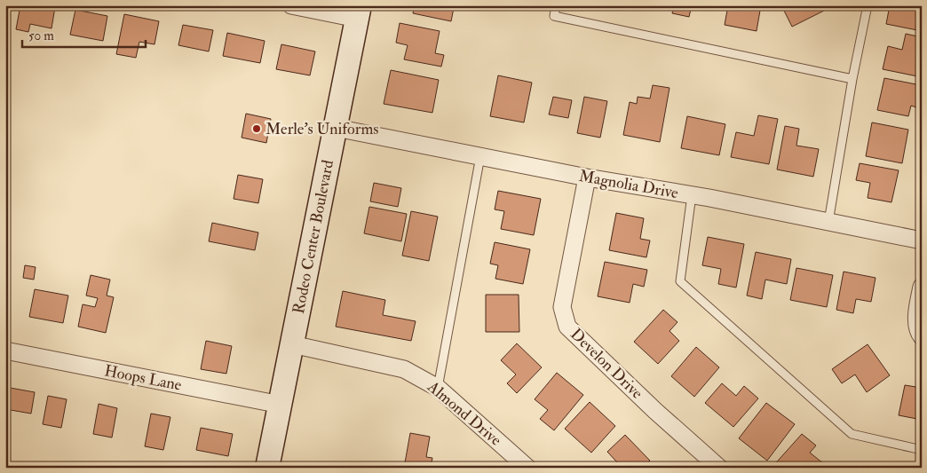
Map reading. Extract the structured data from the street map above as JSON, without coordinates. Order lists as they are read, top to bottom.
{
  "streets": {
    "main road": ["Rodeo Center Boulevard"],
    "street": [
      "Magnolia Drive",
      "Develon Drive",
      "Hoops Lane",
      "Almond Drive"
    ]
  },
  "crossings": [
    ["Magnolia Drive", "Rodeo Center Boulevard"],
    ["Magnolia Drive", "Develon Drive"],
    ["Rodeo Center Boulevard", "Hoops Lane"],
    ["Rodeo Center Boulevard", "Almond Drive"]
  ],
  "places": ["Merle's Uniforms"],
  "scale_bar": "50 m"
}
